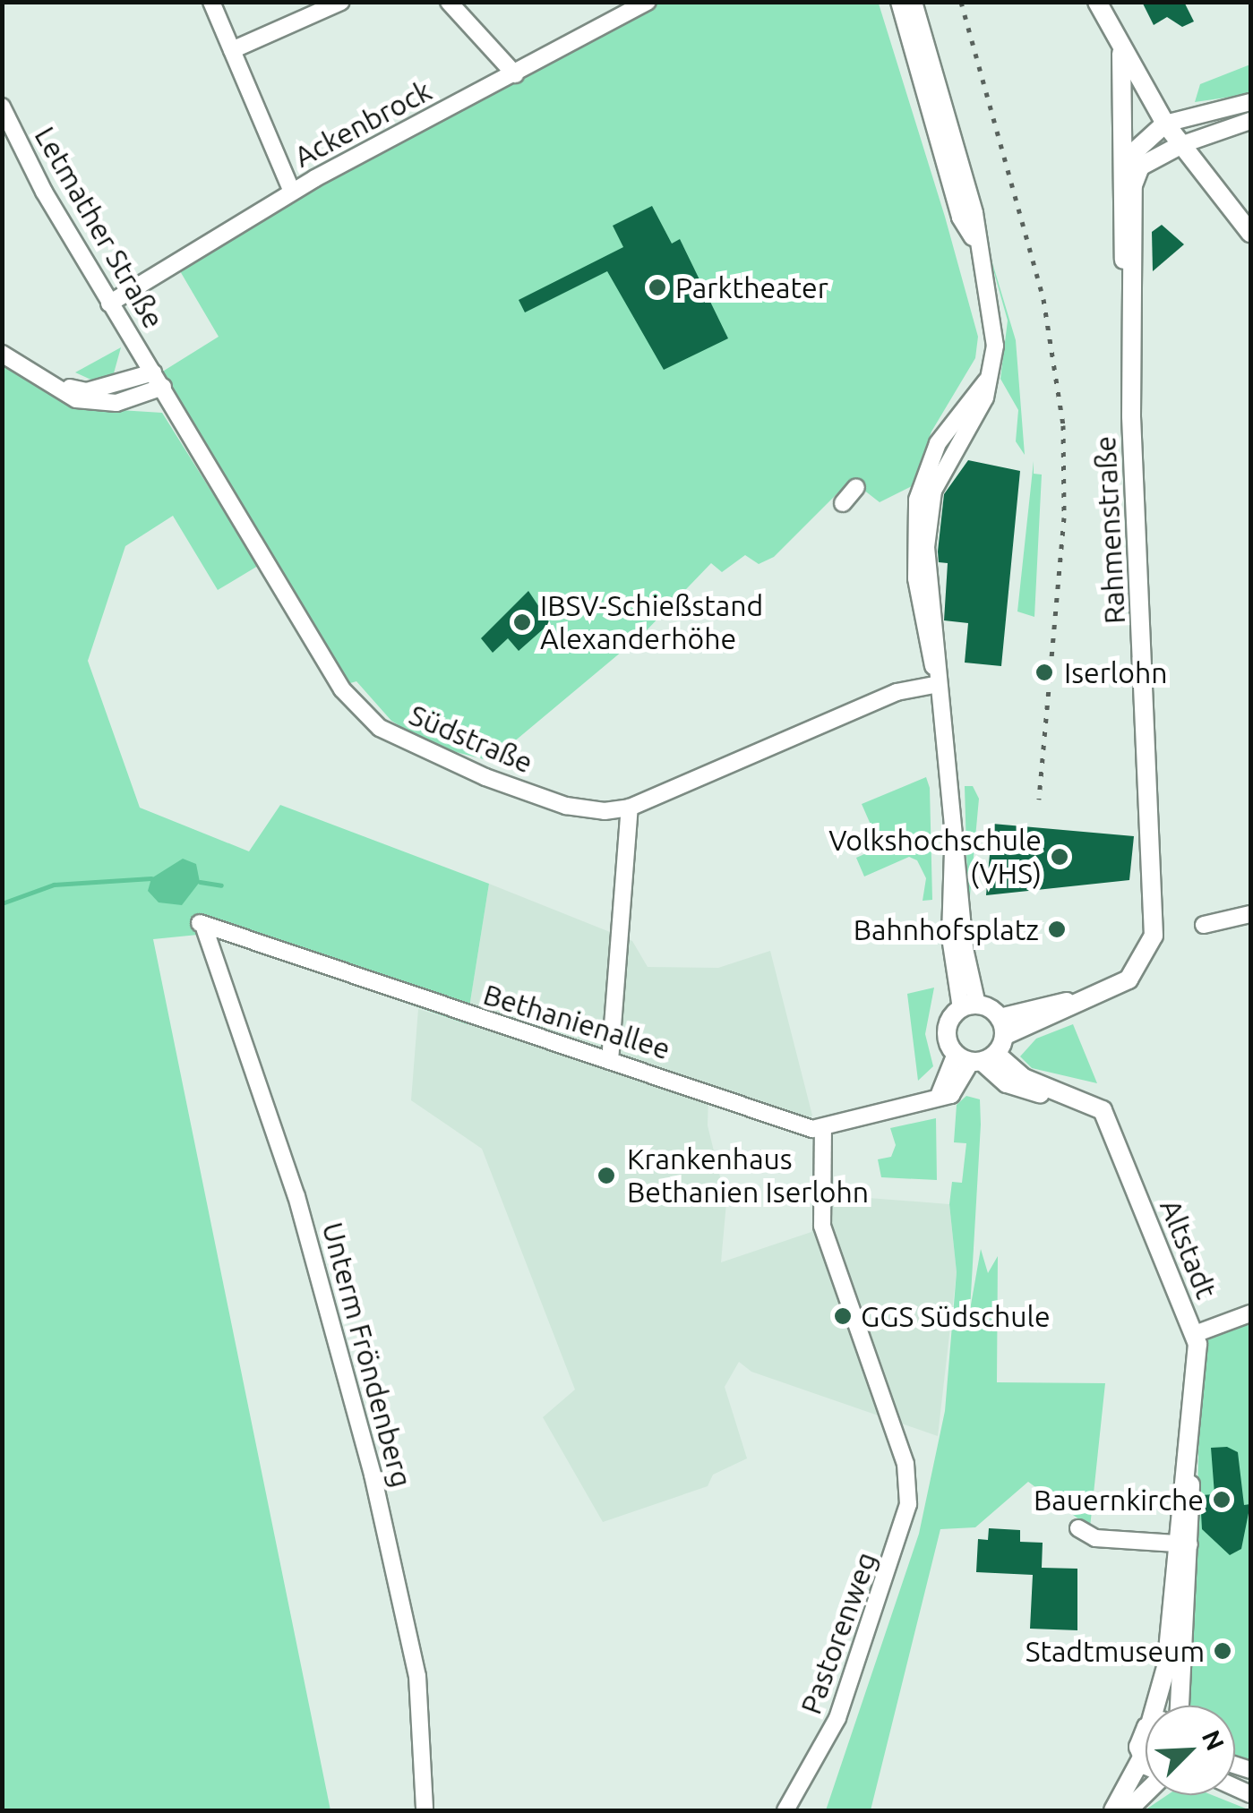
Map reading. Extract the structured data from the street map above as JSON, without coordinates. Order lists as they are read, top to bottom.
{
  "streets": {
    "main road": ["Rahmenstraße", "Altstadt"],
    "street": [
      "Ackenbrock",
      "Letmather Straße",
      "Südstraße",
      "Bethanienallee",
      "Unterm Fröndenberg",
      "Pastorenweg"
    ]
  },
  "crossings": [
    ["Ackenbrock", "Letmather Straße"],
    ["Letmather Straße", "Südstraße"],
    ["Rahmenstraße", "Altstadt"],
    ["Bethanienallee", "Unterm Fröndenberg"],
    ["Bethanienallee", "Pastorenweg"]
  ],
  "places": [
    "Parktheater",
    "IBSV-Schießstand Alexanderhöhe",
    "Iserlohn",
    "Volkshochschule (VHS)",
    "Bahnhofsplatz",
    "Krankenhaus Bethanien Iserlohn",
    "GGS Südschule",
    "Bauernkirche",
    "Stadtmuseum"
  ],
  "north": "top right"
}
